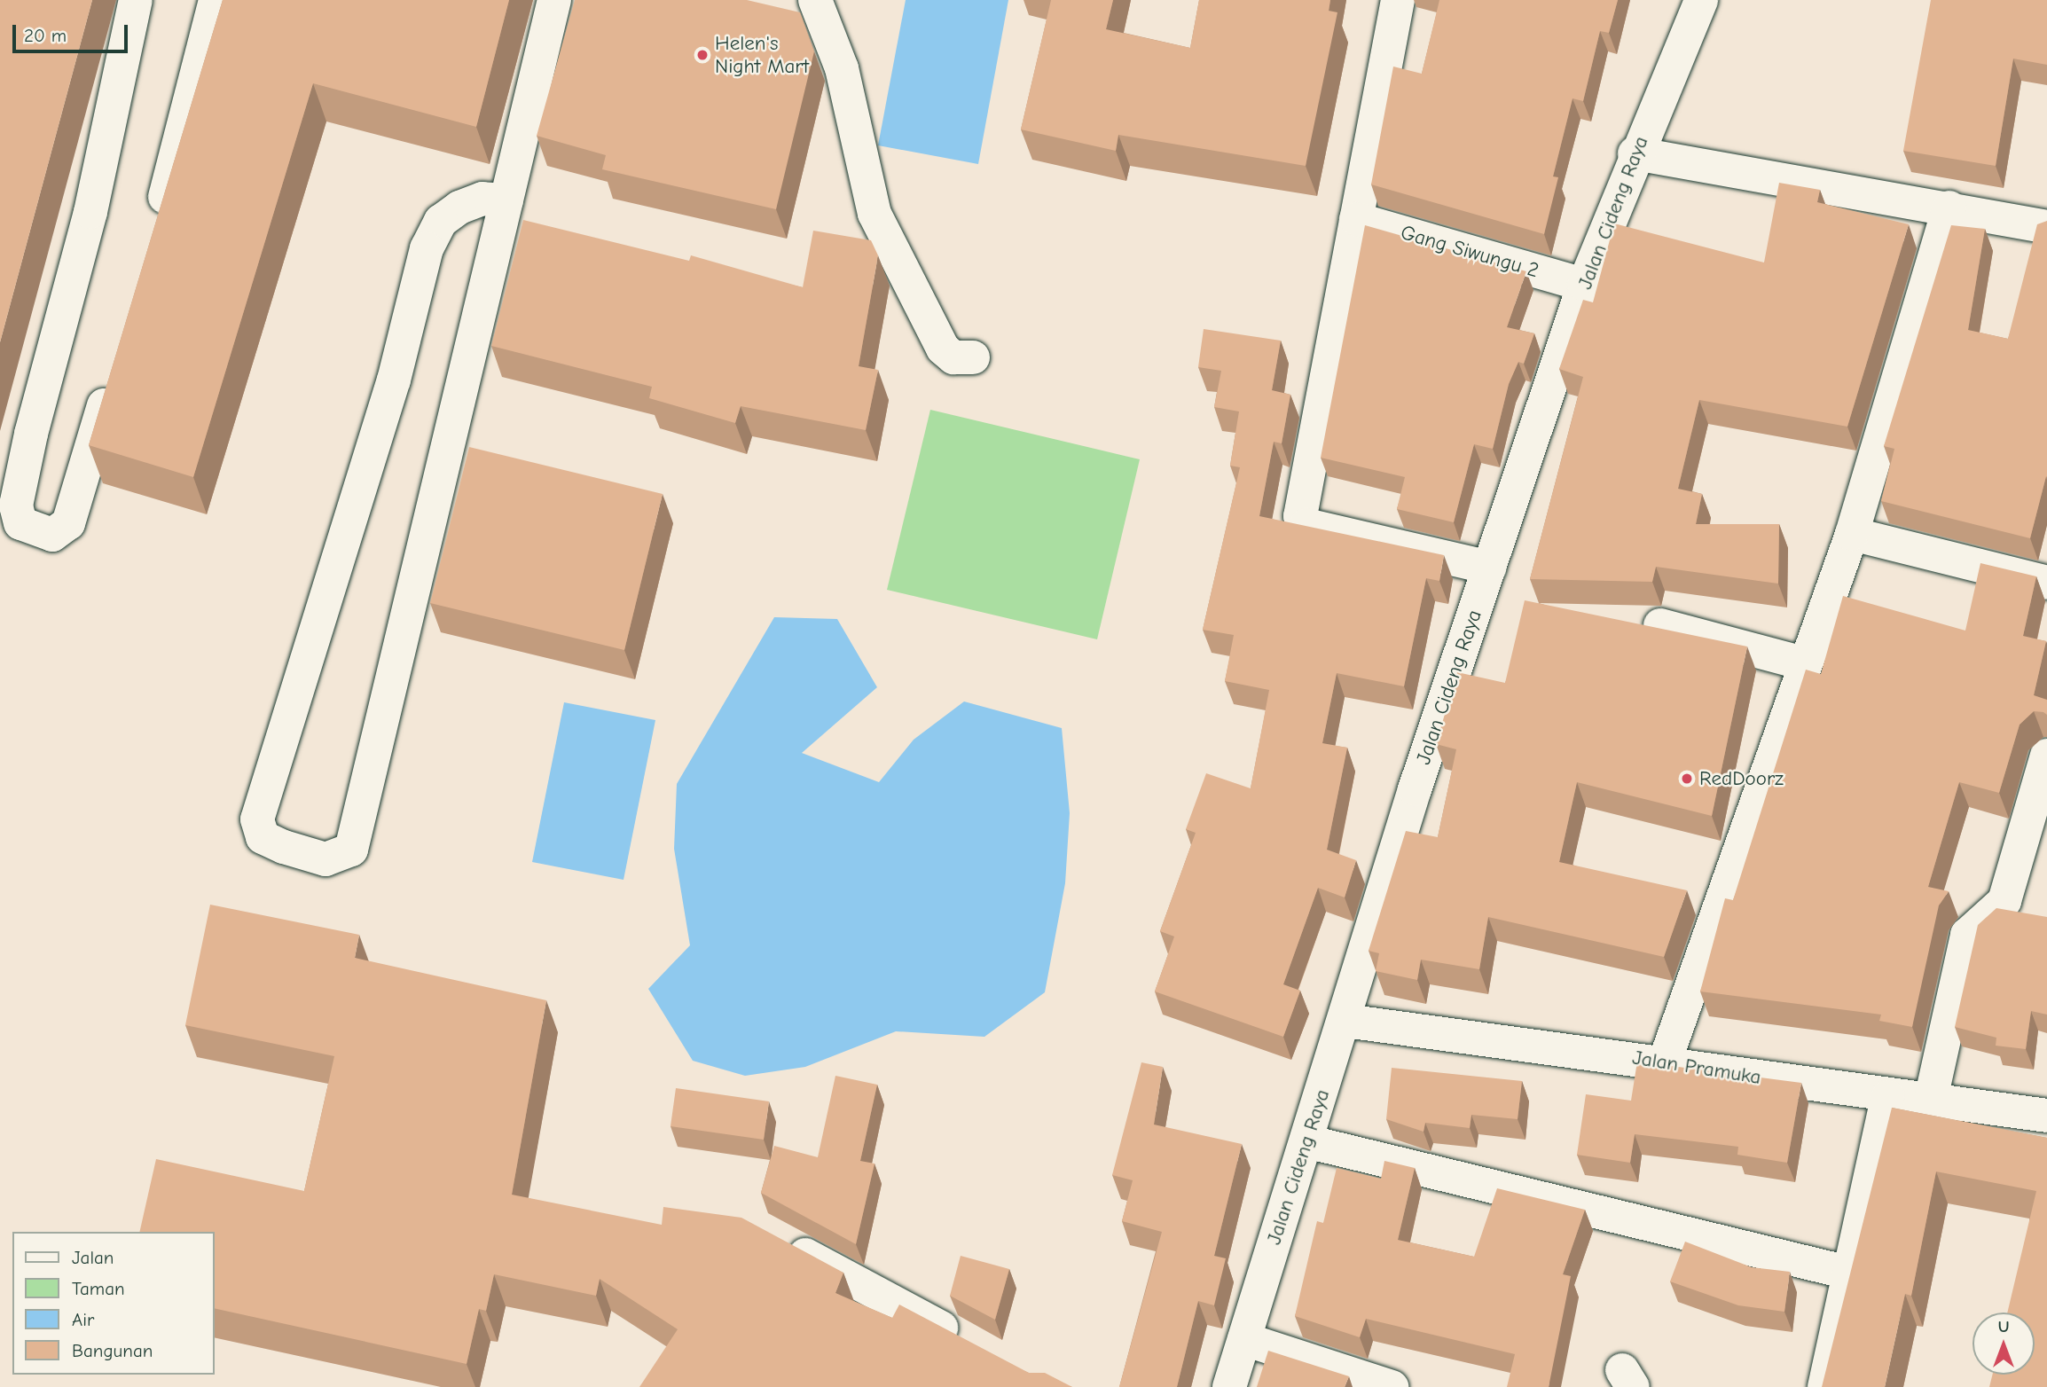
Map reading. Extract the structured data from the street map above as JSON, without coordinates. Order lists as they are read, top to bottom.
{
  "streets": {
    "street": ["Jalan Cideng Raya", "Gang Siwungu 2", "Jalan Pramuka"]
  },
  "crossings": [
    ["Jalan Cideng Raya", "Gang Siwungu 2"],
    ["Jalan Cideng Raya", "Jalan Pramuka"]
  ],
  "places": ["Helen's Night Mart", "RedDoorz"],
  "legend": [
    "Jalan",
    "Taman",
    "Air",
    "Bangunan"
  ],
  "scale_bar": "20 m",
  "north": "top"
}
